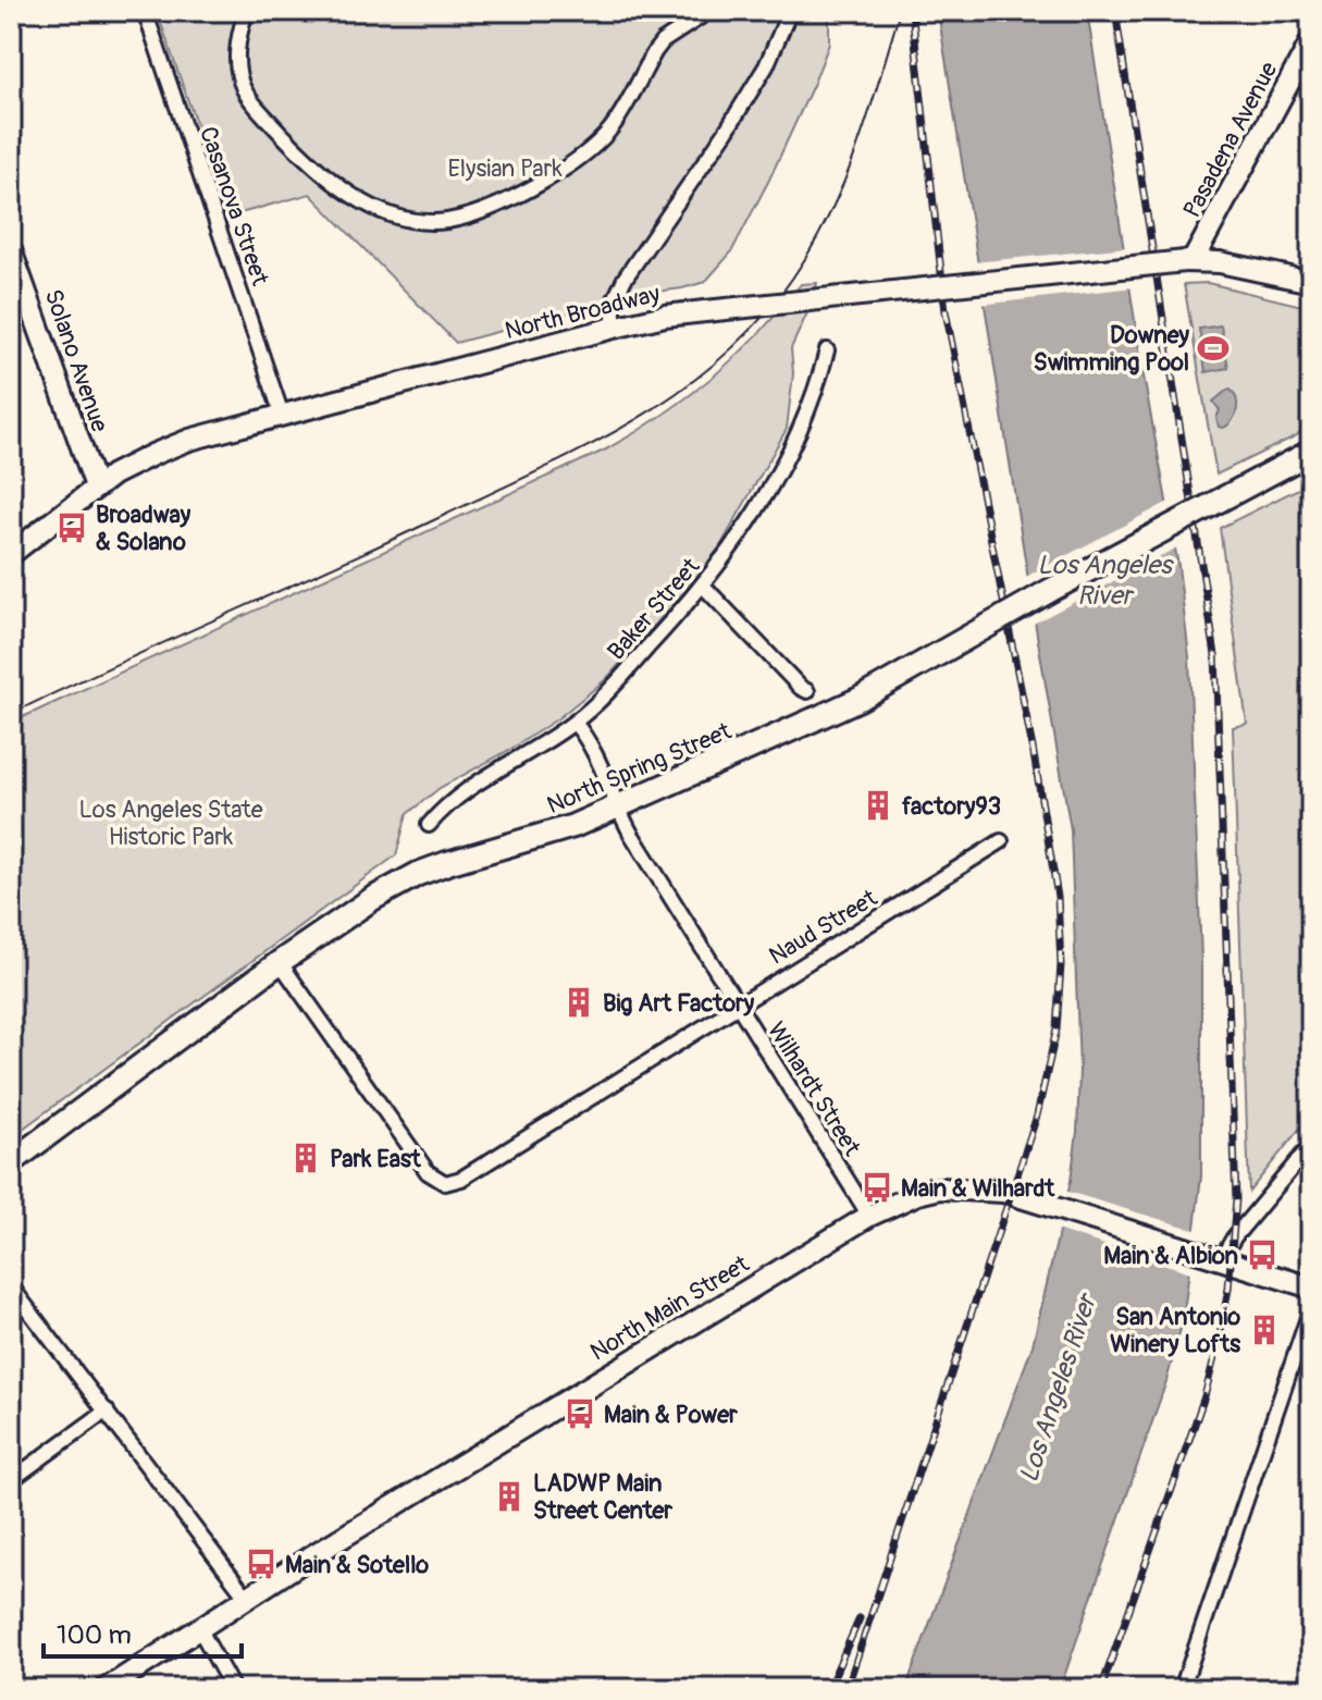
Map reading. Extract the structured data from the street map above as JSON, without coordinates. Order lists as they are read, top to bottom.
{
  "streets": {
    "main road": [
      "Pasadena Avenue",
      "North Broadway",
      "Solano Avenue",
      "North Spring Street",
      "North Main Street"
    ],
    "street": [
      "Casanova Street",
      "Baker Street",
      "Naud Street",
      "Wilhardt Street"
    ]
  },
  "crossings": [
    ["Pasadena Avenue", "North Broadway"],
    ["Casanova Street", "North Broadway"],
    ["North Broadway", "Solano Avenue"],
    ["Baker Street", "Wilhardt Street"],
    ["North Spring Street", "Naud Street"],
    ["North Spring Street", "Wilhardt Street"],
    ["Naud Street", "Wilhardt Street"],
    ["Wilhardt Street", "North Main Street"]
  ],
  "water": ["Los Angeles River"],
  "parks": ["Elysian Park", "Los Angeles State Historic Park"],
  "places": {
    "sports": ["Downey Swimming Pool"],
    "bus stop": [
      "Broadway & Solano",
      "Main & Wilhardt",
      "Main & Albion",
      "Main & Power",
      "Main & Sotello"
    ],
    "building": [
      "factory93",
      "Big Art Factory",
      "Park East",
      "San Antonio Winery Lofts",
      "LADWP Main Street Center"
    ]
  },
  "scale_bar": "100 m"
}
